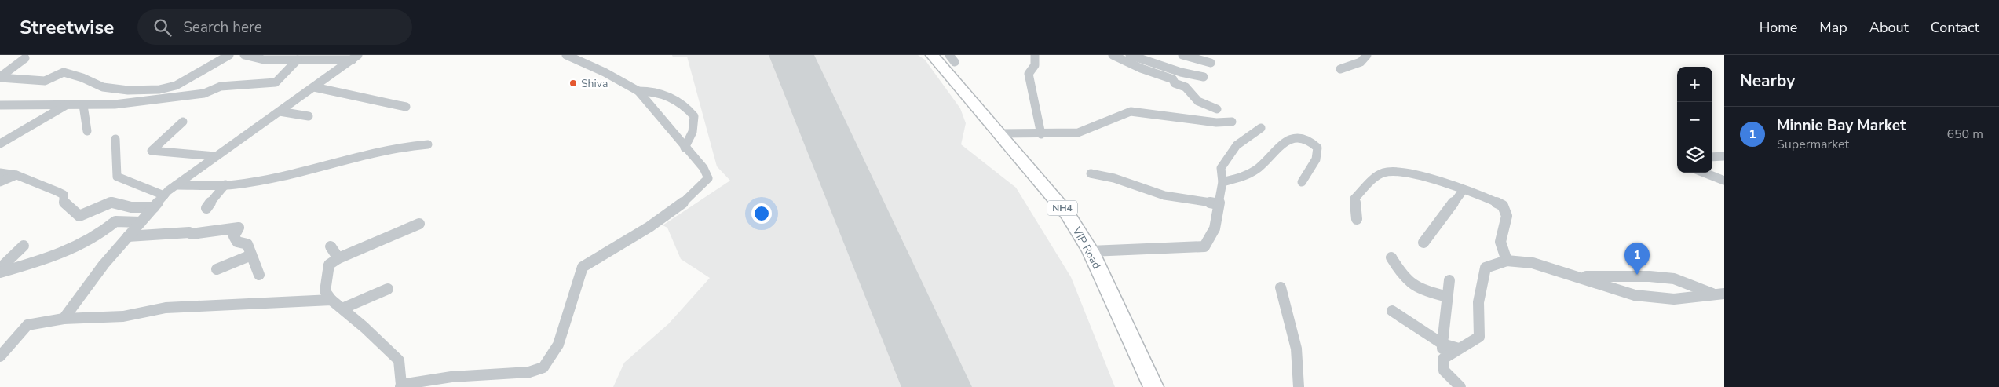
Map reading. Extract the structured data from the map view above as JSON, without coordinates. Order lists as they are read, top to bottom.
{
  "streets": {
    "highway": ["NH4", "VIP Road"]
  },
  "places": ["Shiva"],
  "page": {
    "header": "Streetwise",
    "search": "Search here",
    "nav": [
      "Home",
      "Map",
      "About",
      "Contact"
    ],
    "heading": "Nearby",
    "map_buttons": ["+", "−"],
    "list": [
      {
        "mark": "1",
        "name": "Minnie Bay Market",
        "note": "Supermarket",
        "value": "650 m"
      }
    ],
    "pins": "1"
  }
}
